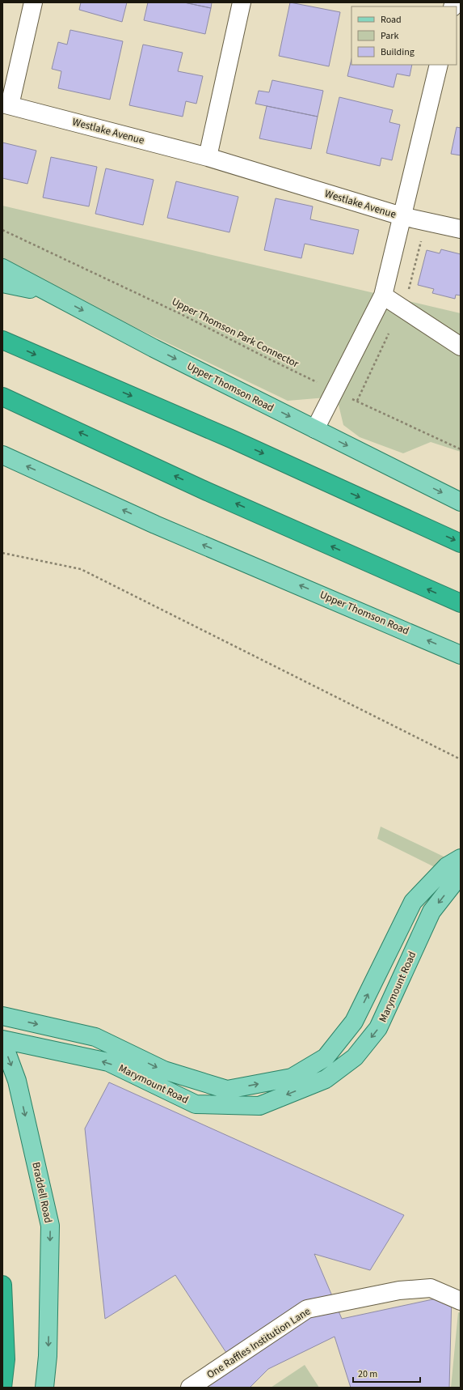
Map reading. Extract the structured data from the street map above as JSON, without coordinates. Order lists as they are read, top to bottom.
{
  "streets": {
    "main road": ["Upper Thomson Road", "Marymount Road", "Braddell Road"],
    "street": ["Westlake Avenue", "One Raffles Institution Lane"],
    "path": ["Upper Thomson Park Connector"]
  },
  "crossings": [
    ["Westlake Avenue", "Upper Thomson Park Connector"],
    ["Westlake Avenue", "Upper Thomson Road"],
    ["Marymount Road", "Braddell Road"]
  ],
  "one_way": ["Braddell Road"],
  "legend": ["Road", "Park", "Building"],
  "scale_bar": "20 m"
}
